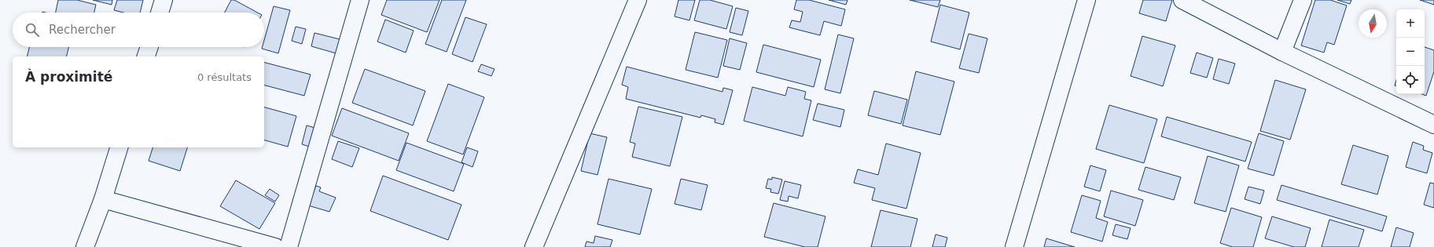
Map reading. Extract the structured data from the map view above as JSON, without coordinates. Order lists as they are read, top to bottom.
{
  "north": "bottom",
  "page": {
    "map_buttons": ["+", "−"],
    "search": "Rechercher",
    "heading": ["À proximité", "0 résultats"]
  }
}
